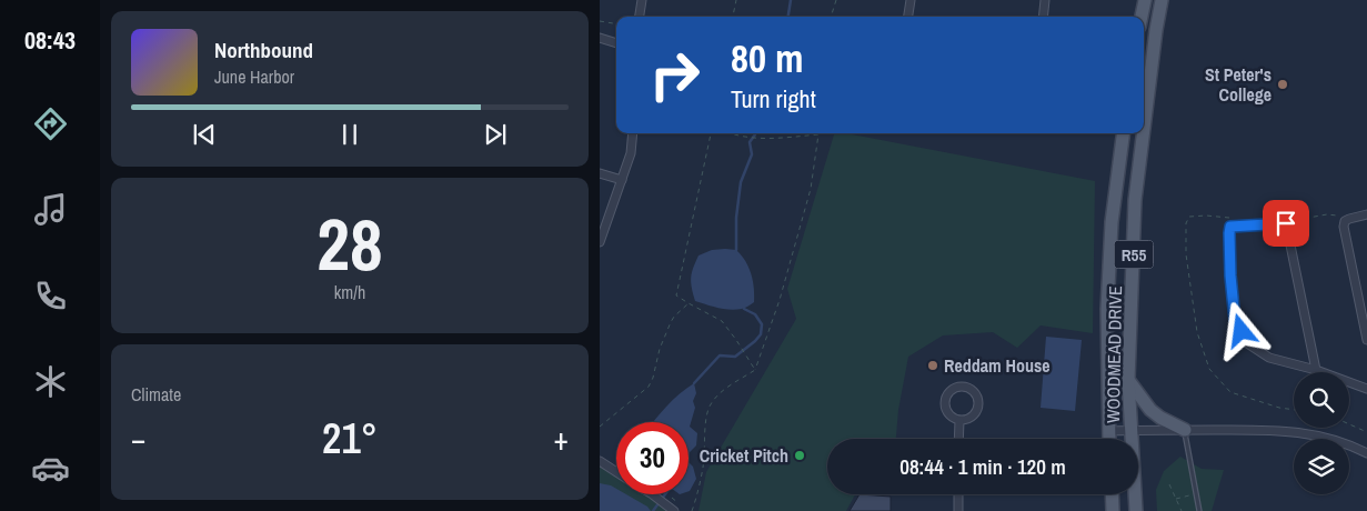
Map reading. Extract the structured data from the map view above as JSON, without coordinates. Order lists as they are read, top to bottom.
{
  "streets": {
    "main road": ["R55", "WOODMEAD DRIVE"]
  },
  "places": ["St Peter's College", "Reddam House", "Cricket Pitch"],
  "page": {
    "tabs": "08:43",
    "turn": ["80 m", "Turn right"],
    "song": ["Northbound", "June Harbor"],
    "tile": [
      ["28", "km/h"],
      "Climate"
    ],
    "heat": ["−", "21°", "+"],
    "limit": "30",
    "trip": "08:44 · 1 min · 120 m"
  }
}
